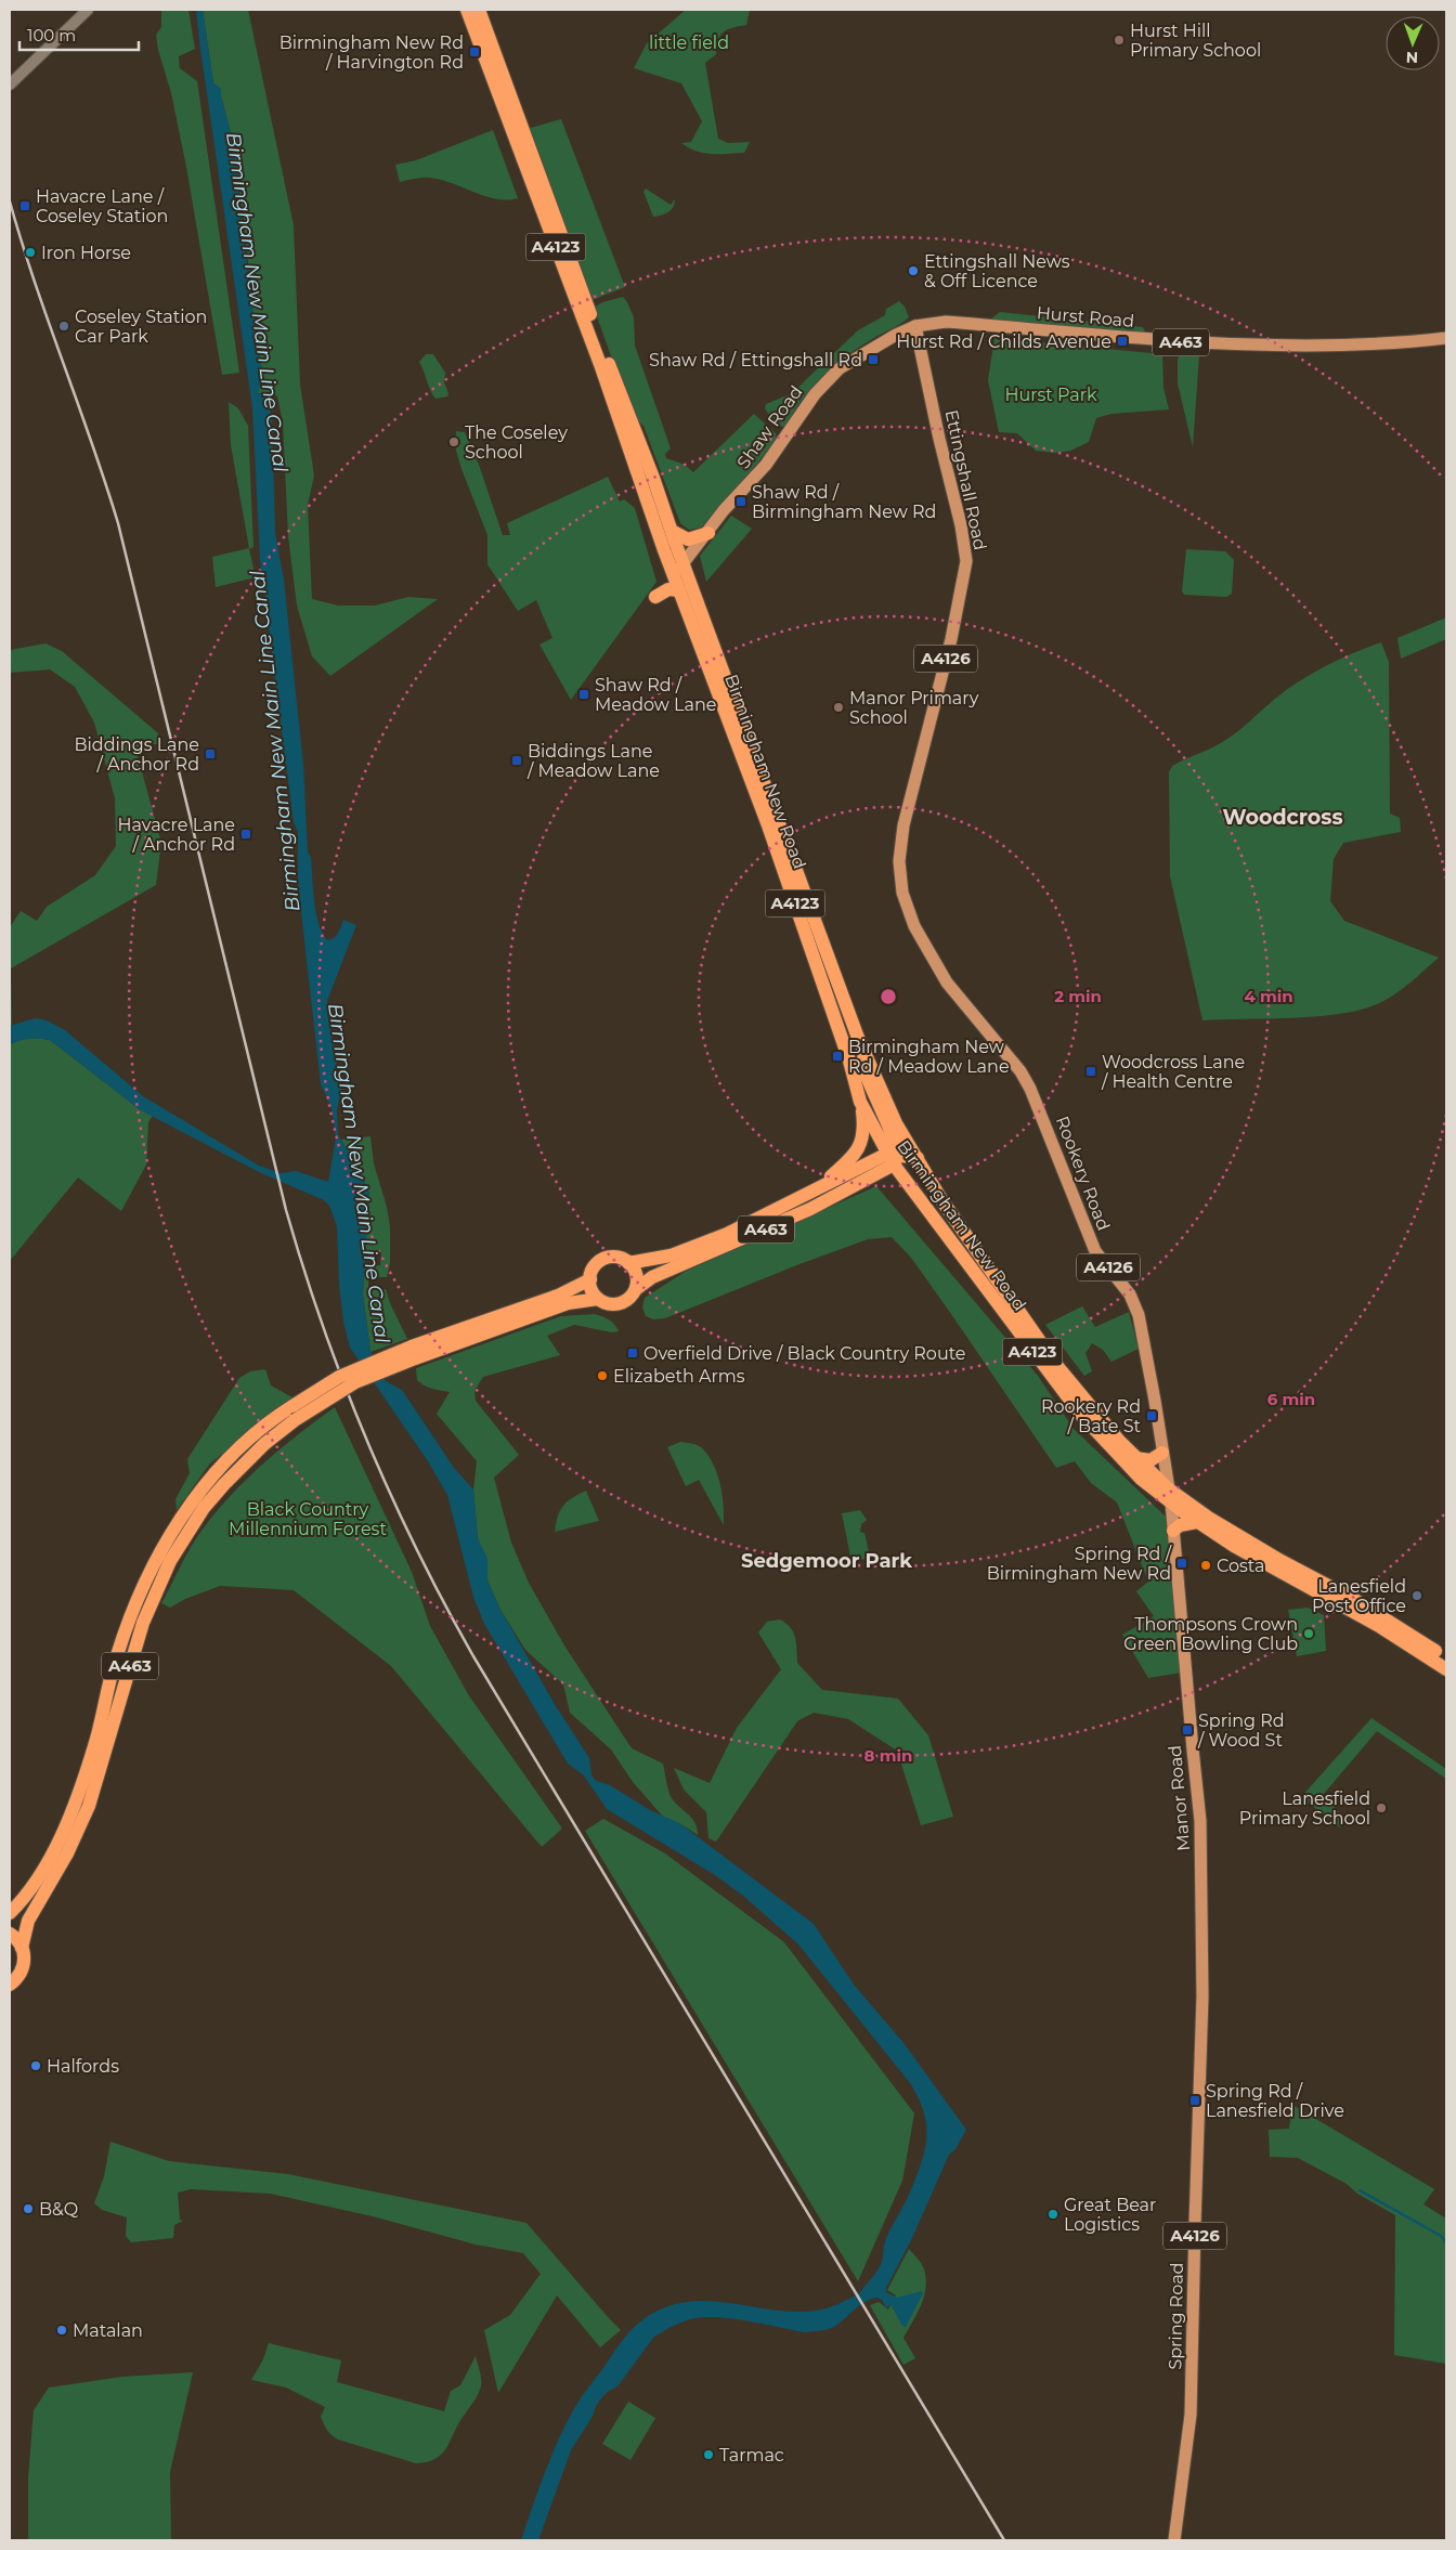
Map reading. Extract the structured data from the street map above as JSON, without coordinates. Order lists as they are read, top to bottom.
{
  "streets": {
    "highway": ["A4123", "A463", "Birmingham New Road"],
    "main road": [
      "Hurst Road",
      "Shaw Road",
      "Ettingshall Road",
      "A4126",
      "Rookery Road",
      "Manor Road",
      "Spring Road"
    ]
  },
  "crossings": [
    ["A4123", "A463"],
    ["A4123", "Birmingham New Road"],
    ["Hurst Road", "Shaw Road"],
    ["Hurst Road", "Ettingshall Road"],
    ["A463", "Birmingham New Road"],
    ["Shaw Road", "Ettingshall Road"],
    ["Shaw Road", "Birmingham New Road"],
    ["Ettingshall Road", "Rookery Road"],
    ["Birmingham New Road", "Rookery Road"],
    ["Birmingham New Road", "Manor Road"],
    ["Rookery Road", "Manor Road"],
    ["Manor Road", "Spring Road"]
  ],
  "districts": ["Woodcross", "Sedgemoor Park"],
  "water": ["Birmingham New Main Line Canal"],
  "parks": ["little field", "Hurst Park", "Black Country Millennium Forest"],
  "places": {
    "other": [
      "Hurst Hill Primary School",
      "Iron Horse",
      "Ettingshall News & Off Licence",
      "Coseley Station Car Park",
      "The Coseley School",
      "Manor Primary School",
      "Elizabeth Arms",
      "Costa",
      "Lanesfield Post Office",
      "Thompsons Crown Green Bowling Club",
      "Lanesfield Primary School",
      "Halfords",
      "B&Q",
      "Great Bear Logistics",
      "Matalan",
      "Tarmac"
    ],
    "transit": [
      "Birmingham New Rd / Harvington Rd",
      "Havacre Lane / Coseley Station",
      "Hurst Rd / Childs Avenue",
      "Shaw Rd / Ettingshall Rd",
      "Shaw Rd / Birmingham New Rd",
      "Shaw Rd / Meadow Lane",
      "Biddings Lane / Anchor Rd",
      "Biddings Lane / Meadow Lane",
      "Havacre Lane / Anchor Rd",
      "Birmingham New Rd / Meadow Lane",
      "Woodcross Lane / Health Centre",
      "Overfield Drive / Black Country Route",
      "Rookery Rd / Bate St",
      "Spring Rd / Birmingham New Rd",
      "Spring Rd / Wood St",
      "Spring Rd / Lanesfield Drive"
    ]
  },
  "scale_bar": "100 m",
  "north": "bottom",
  "rings": [
    "2 min",
    "4 min",
    "6 min",
    "8 min"
  ]
}
